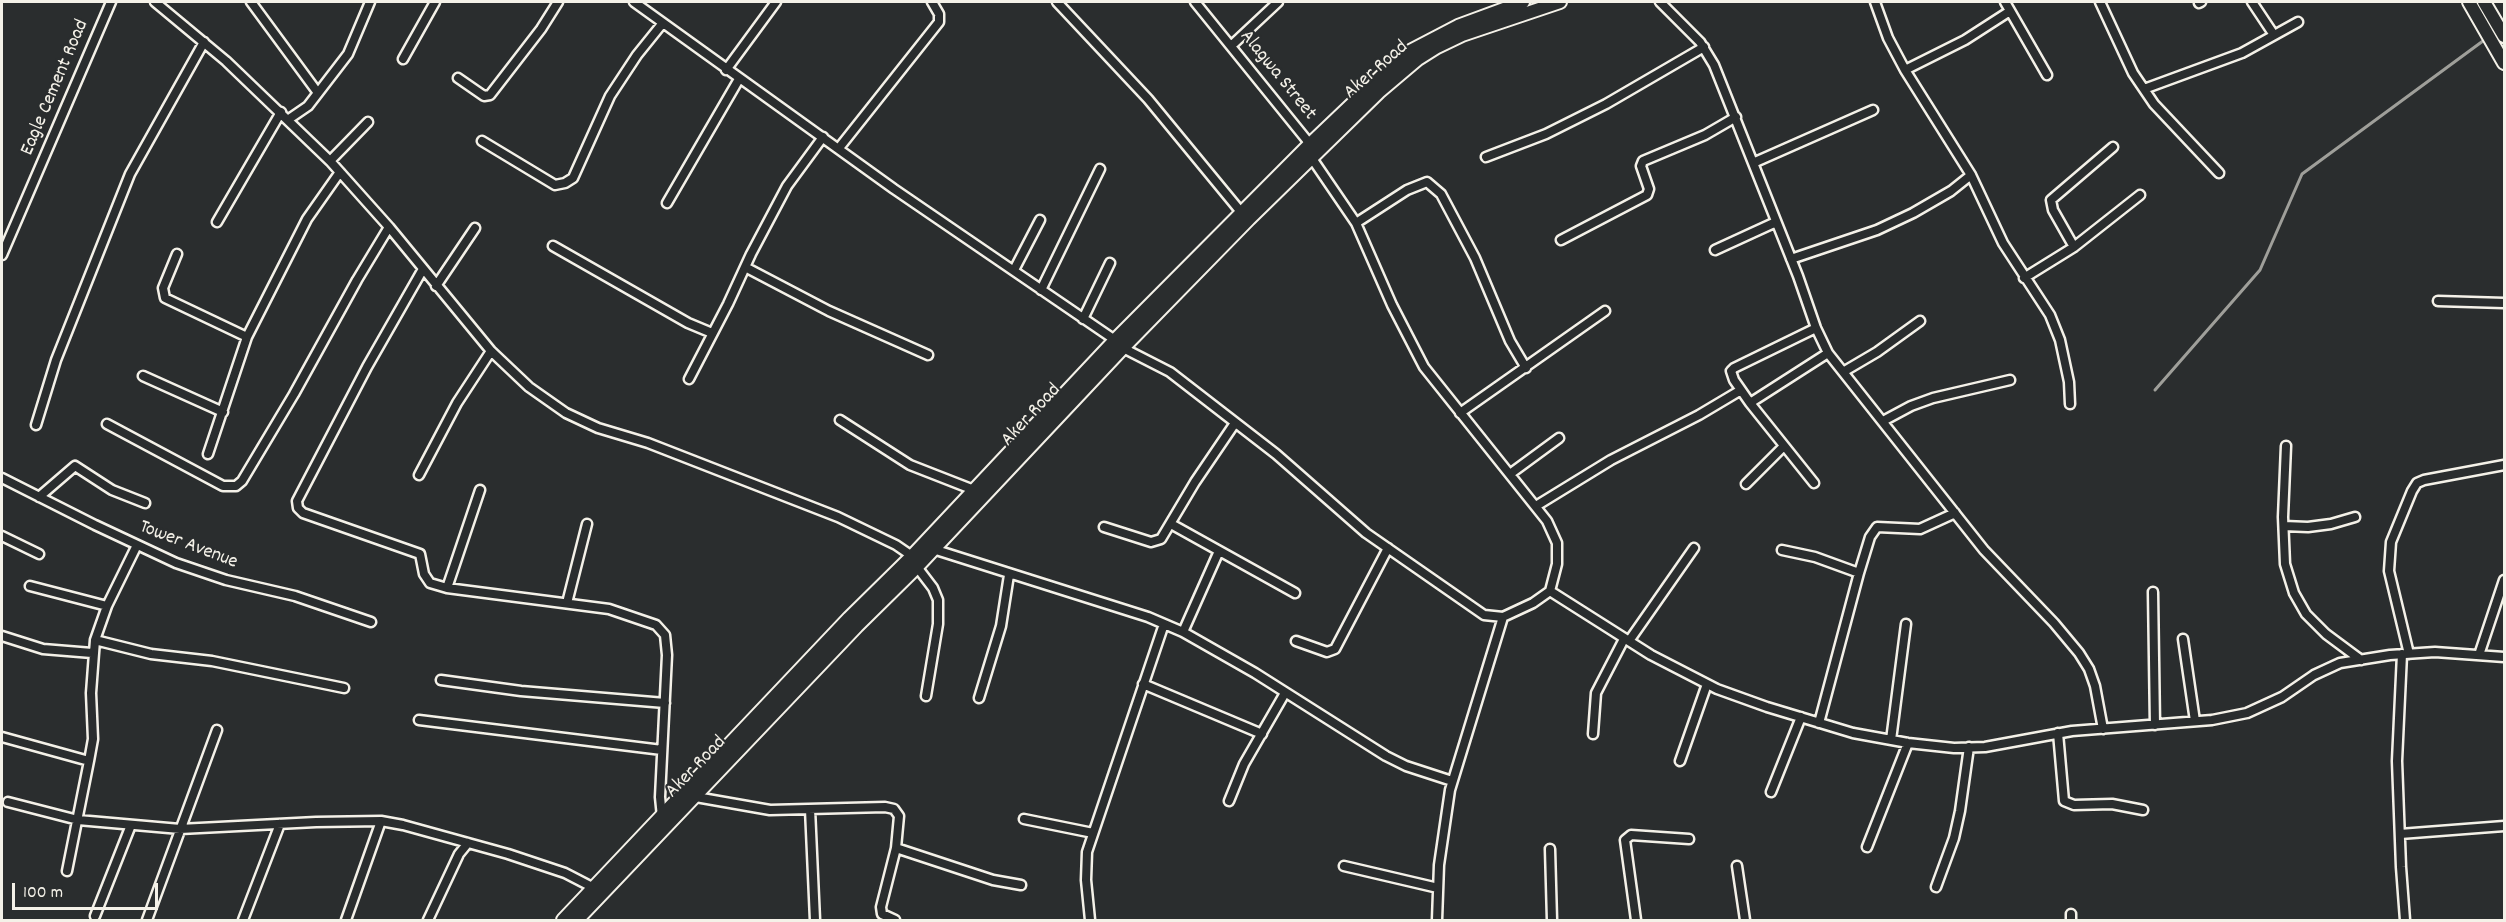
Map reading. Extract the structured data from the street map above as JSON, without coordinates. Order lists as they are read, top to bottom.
{
  "streets": {
    "street": [
      "Aker Road",
      "Alagwa Street",
      "Eagle Cement Road",
      "Tower Avenue"
    ]
  },
  "crossings": [
    ["Aker Road", "Alagwa Street"]
  ],
  "scale_bar": "100 m"
}
